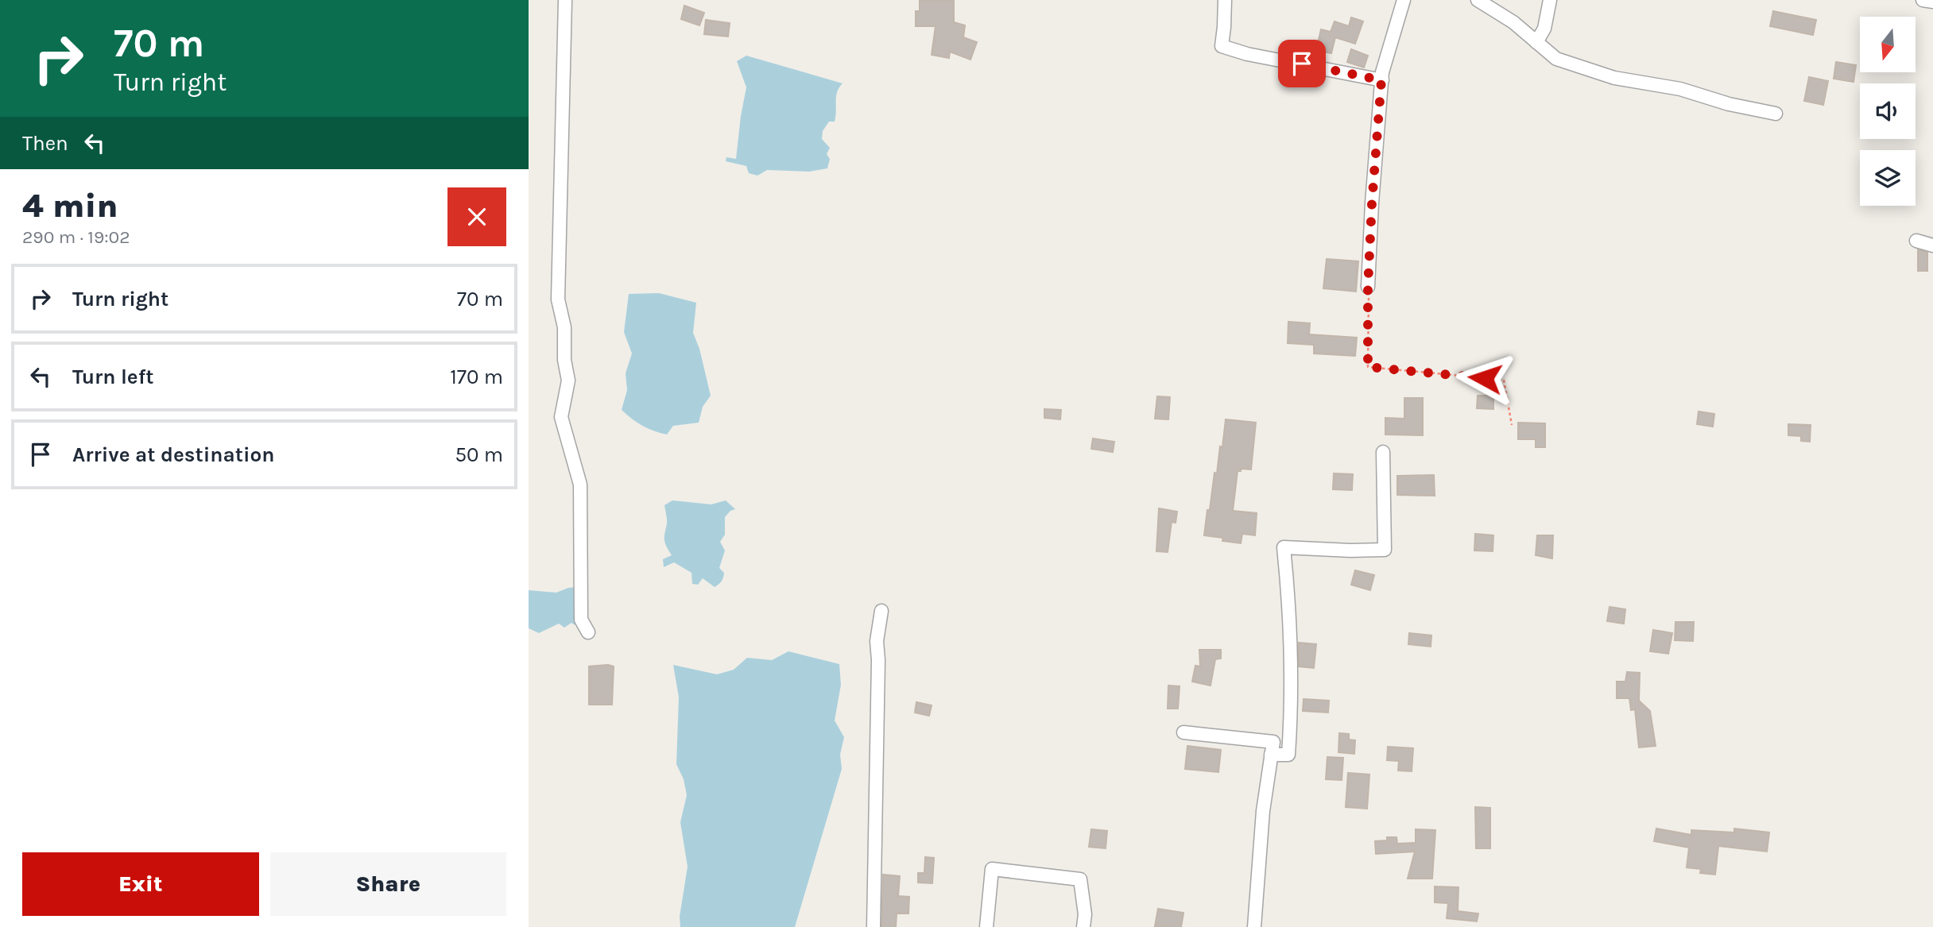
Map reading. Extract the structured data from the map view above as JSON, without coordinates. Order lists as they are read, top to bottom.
{
  "north": "bottom",
  "page": {
    "turn": ["70 m", "Turn right"],
    "then": "Then",
    "heading": ["4 min", "290 m · 19:02"],
    "list": [
      {
        "name": "Turn right",
        "value": "70 m"
      },
      {
        "name": "Turn left",
        "value": "170 m"
      },
      {
        "name": "Arrive at destination",
        "value": "50 m"
      }
    ],
    "buttons": ["Exit", "Share"]
  }
}
